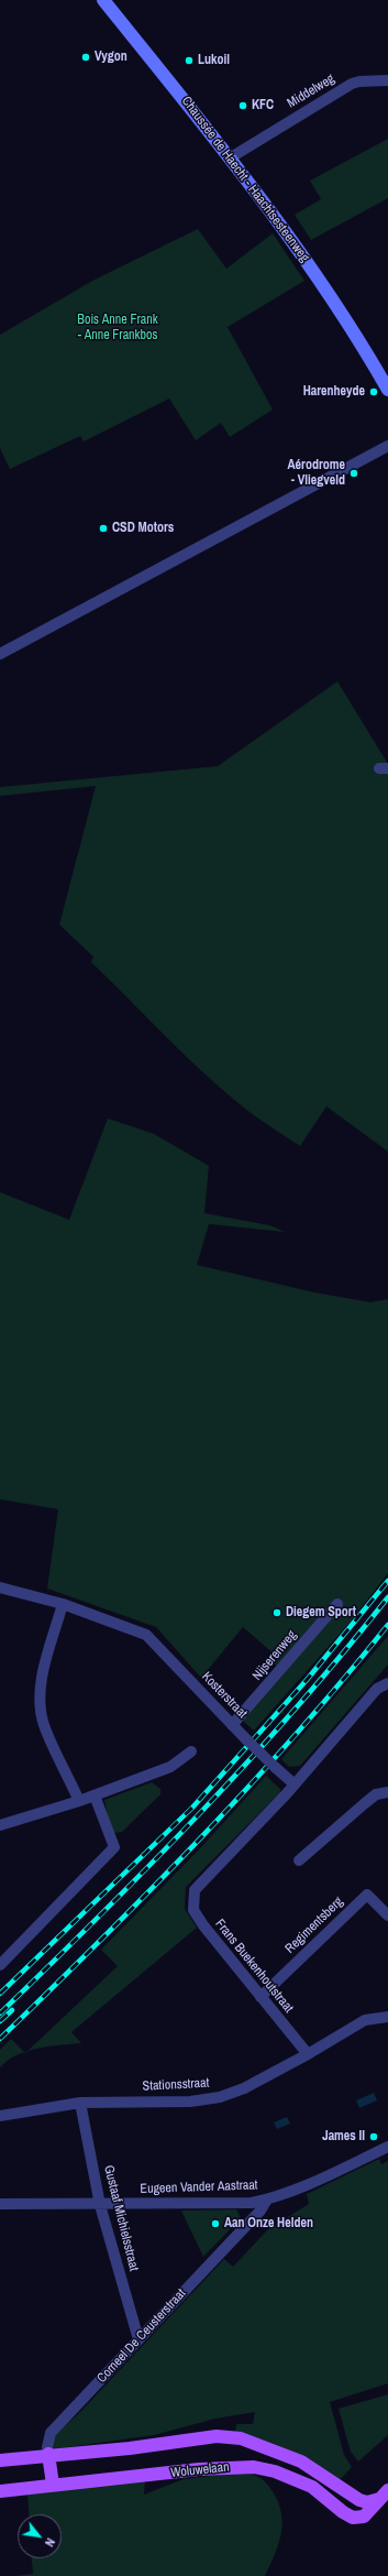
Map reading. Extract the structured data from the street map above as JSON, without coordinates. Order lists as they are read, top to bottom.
{
  "streets": {
    "main road": ["Chaussée de Haecht - Haachtsesteenweg", "Corneel De Ceusterstraat", "Woluwelaan"],
    "street": [
      "Middelweg",
      "Nijserenweg",
      "Kosterstraat",
      "Regimentsberg",
      "Frans Buekenhoutstraat",
      "Stationsstraat",
      "Eugeen Vander Aastraat",
      "Gustaaf Michielsstraat"
    ]
  },
  "crossings": [
    ["Middelweg", "Chaussée de Haecht - Haachtsesteenweg"],
    ["Nijserenweg", "Kosterstraat"],
    ["Kosterstraat", "Frans Buekenhoutstraat"],
    ["Regimentsberg", "Frans Buekenhoutstraat"],
    ["Frans Buekenhoutstraat", "Stationsstraat"],
    ["Stationsstraat", "Gustaaf Michielsstraat"],
    ["Eugeen Vander Aastraat", "Gustaaf Michielsstraat"],
    ["Eugeen Vander Aastraat", "Corneel De Ceusterstraat"],
    ["Gustaaf Michielsstraat", "Corneel De Ceusterstraat"],
    ["Corneel De Ceusterstraat", "Woluwelaan"]
  ],
  "parks": ["Bois Anne Frank - Anne Frankbos"],
  "places": [
    "Vygon",
    "Lukoil",
    "KFC",
    "Harenheyde",
    "Aérodrome - Vliegveld",
    "CSD Motors",
    "Diegem Sport",
    "James II",
    "Aan Onze Helden"
  ],
  "north": "bottom right"
}
